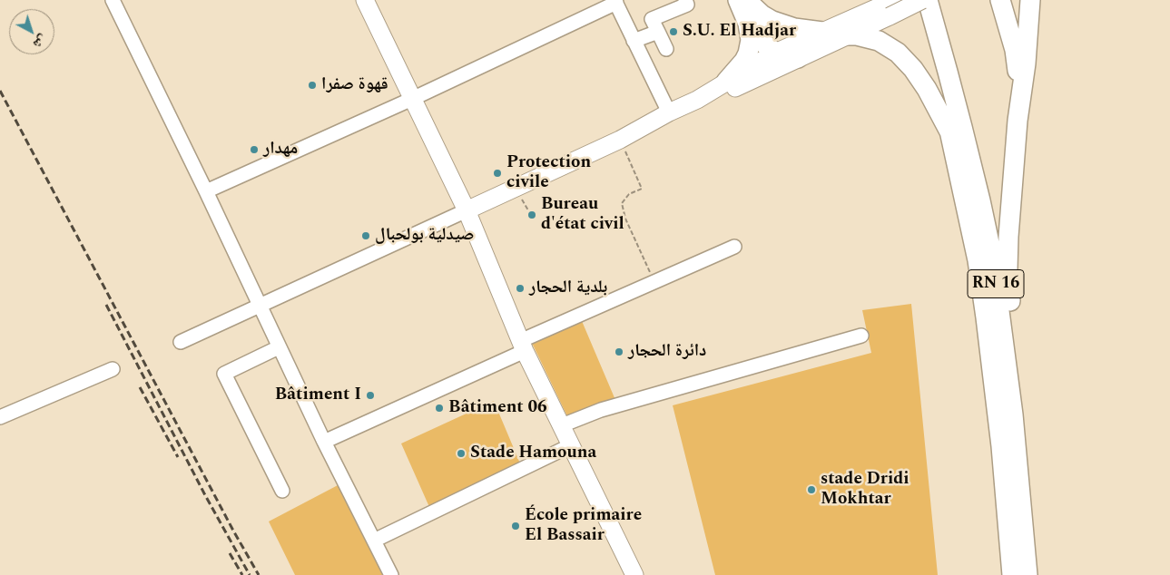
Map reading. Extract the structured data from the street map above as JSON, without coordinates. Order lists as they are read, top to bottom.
{
  "streets": {
    "highway": ["RN 16"]
  },
  "places": [
    "S.U. El Hadjar",
    "قهوة صفرا",
    "مهدار",
    "Protection civile",
    "Bureau d'état civil",
    "صيدلية بولحبال",
    "بلدية الحجار",
    "دائرة الحجار",
    "Bâtiment I",
    "Bâtiment 06",
    "Stade Hamouna",
    "stade Dridi Mokhtar",
    "École primaire El Bassair"
  ],
  "north": "bottom right"
}
